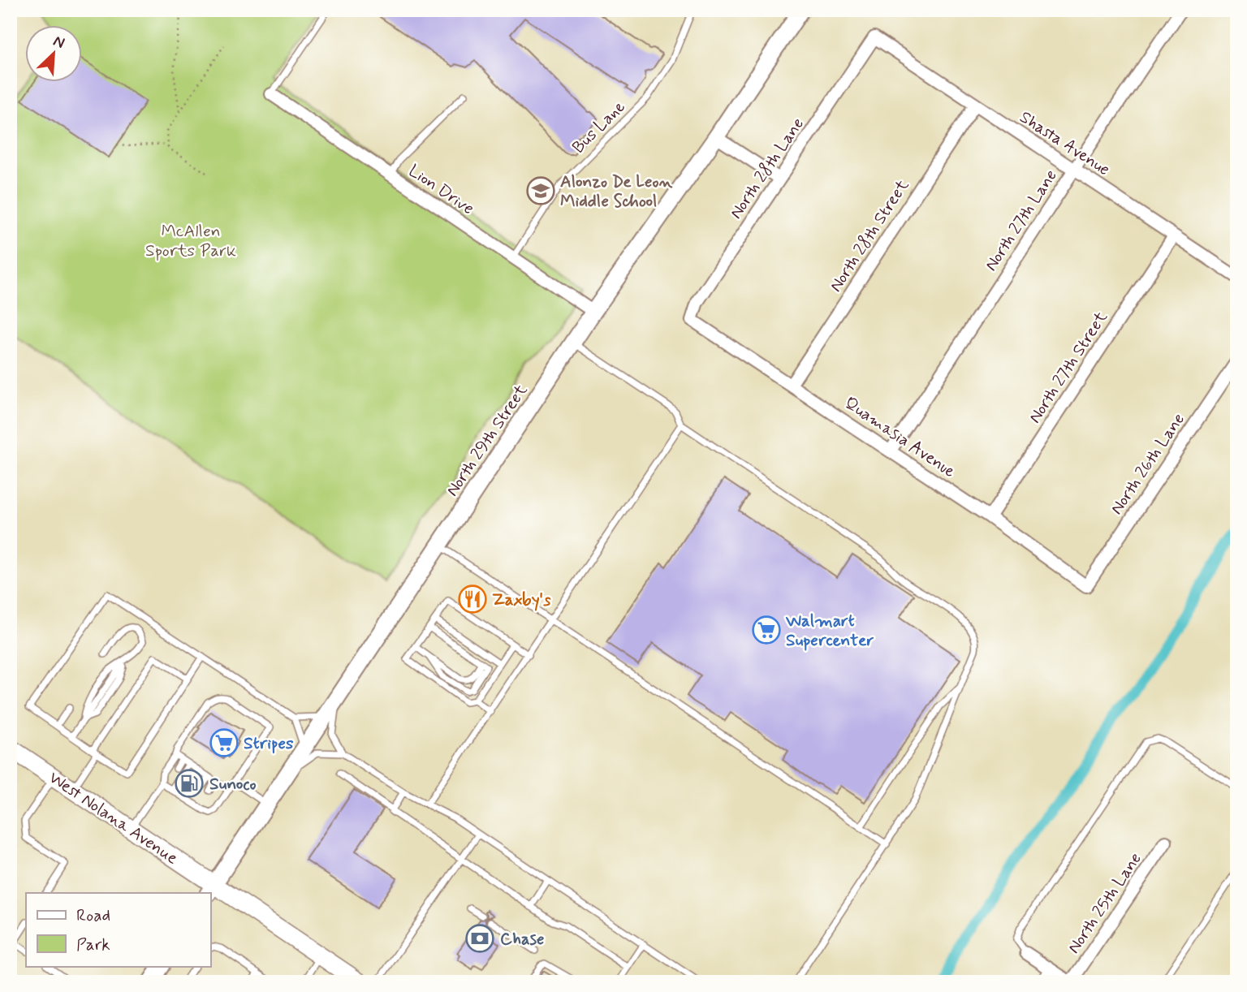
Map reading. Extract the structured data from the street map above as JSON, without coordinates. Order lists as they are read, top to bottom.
{
  "streets": {
    "main road": ["West Nolana Avenue"],
    "street": [
      "Shasta Avenue",
      "North 28th Lane",
      "Lion Drive",
      "North 27th Lane",
      "North 28th Street",
      "North 27th Street",
      "Quamasia Avenue",
      "North 29th Street",
      "North 26th Lane",
      "North 25th Lane"
    ],
    "lane": ["Bus Lane"]
  },
  "crossings": [
    ["Bus Lane", "Lion Drive"],
    ["Shasta Avenue", "North 28th Lane"],
    ["Shasta Avenue", "North 27th Lane"],
    ["Shasta Avenue", "North 28th Street"],
    ["Shasta Avenue", "North 27th Street"],
    ["North 28th Lane", "Quamasia Avenue"],
    ["Lion Drive", "North 29th Street"],
    ["North 27th Lane", "Quamasia Avenue"],
    ["North 28th Street", "Quamasia Avenue"],
    ["North 27th Street", "Quamasia Avenue"],
    ["Quamasia Avenue", "North 26th Lane"],
    ["North 29th Street", "West Nolana Avenue"]
  ],
  "parks": ["McAllen Sports Park"],
  "places": {
    "school or university": ["Alonzo De Leon Middle School"],
    "restaurant": ["Zaxby's"],
    "supermarket": ["Walmart Supercenter", "Stripes"],
    "fuel station": ["Sunoco"],
    "bank": ["Chase"]
  },
  "legend": ["Road", "Park"],
  "north": "top right"
}
